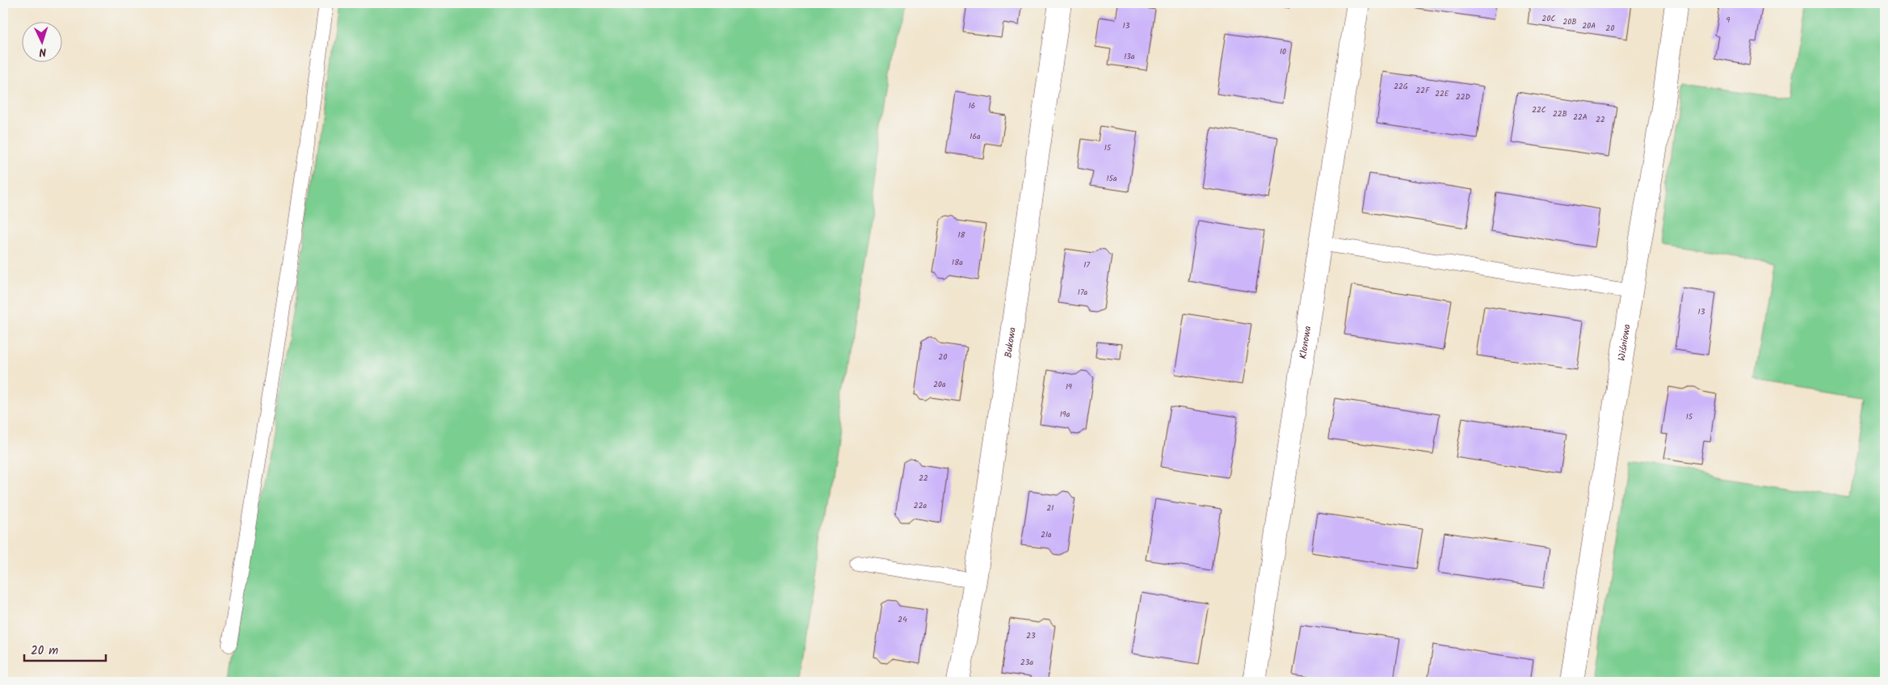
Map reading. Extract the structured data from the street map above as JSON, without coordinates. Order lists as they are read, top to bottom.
{
  "streets": {
    "street": ["Bukowa", "Klonowa", "Wiśniowa"]
  },
  "house_numbers": [
    "20C",
    "9",
    "20B",
    "13",
    "20A",
    "20",
    "10",
    "13a",
    "22G",
    "22F",
    "22E",
    "22D",
    "16",
    "22C",
    "22B",
    "22A",
    "22",
    "16a",
    "15",
    "15a",
    "18",
    "18a",
    "17",
    "17a",
    "13",
    "20",
    "20a",
    "19",
    "19a",
    "15",
    "22",
    "22a",
    "21",
    "21a",
    "24",
    "23",
    "23a"
  ],
  "scale_bar": "20 m",
  "north": "bottom"
}
